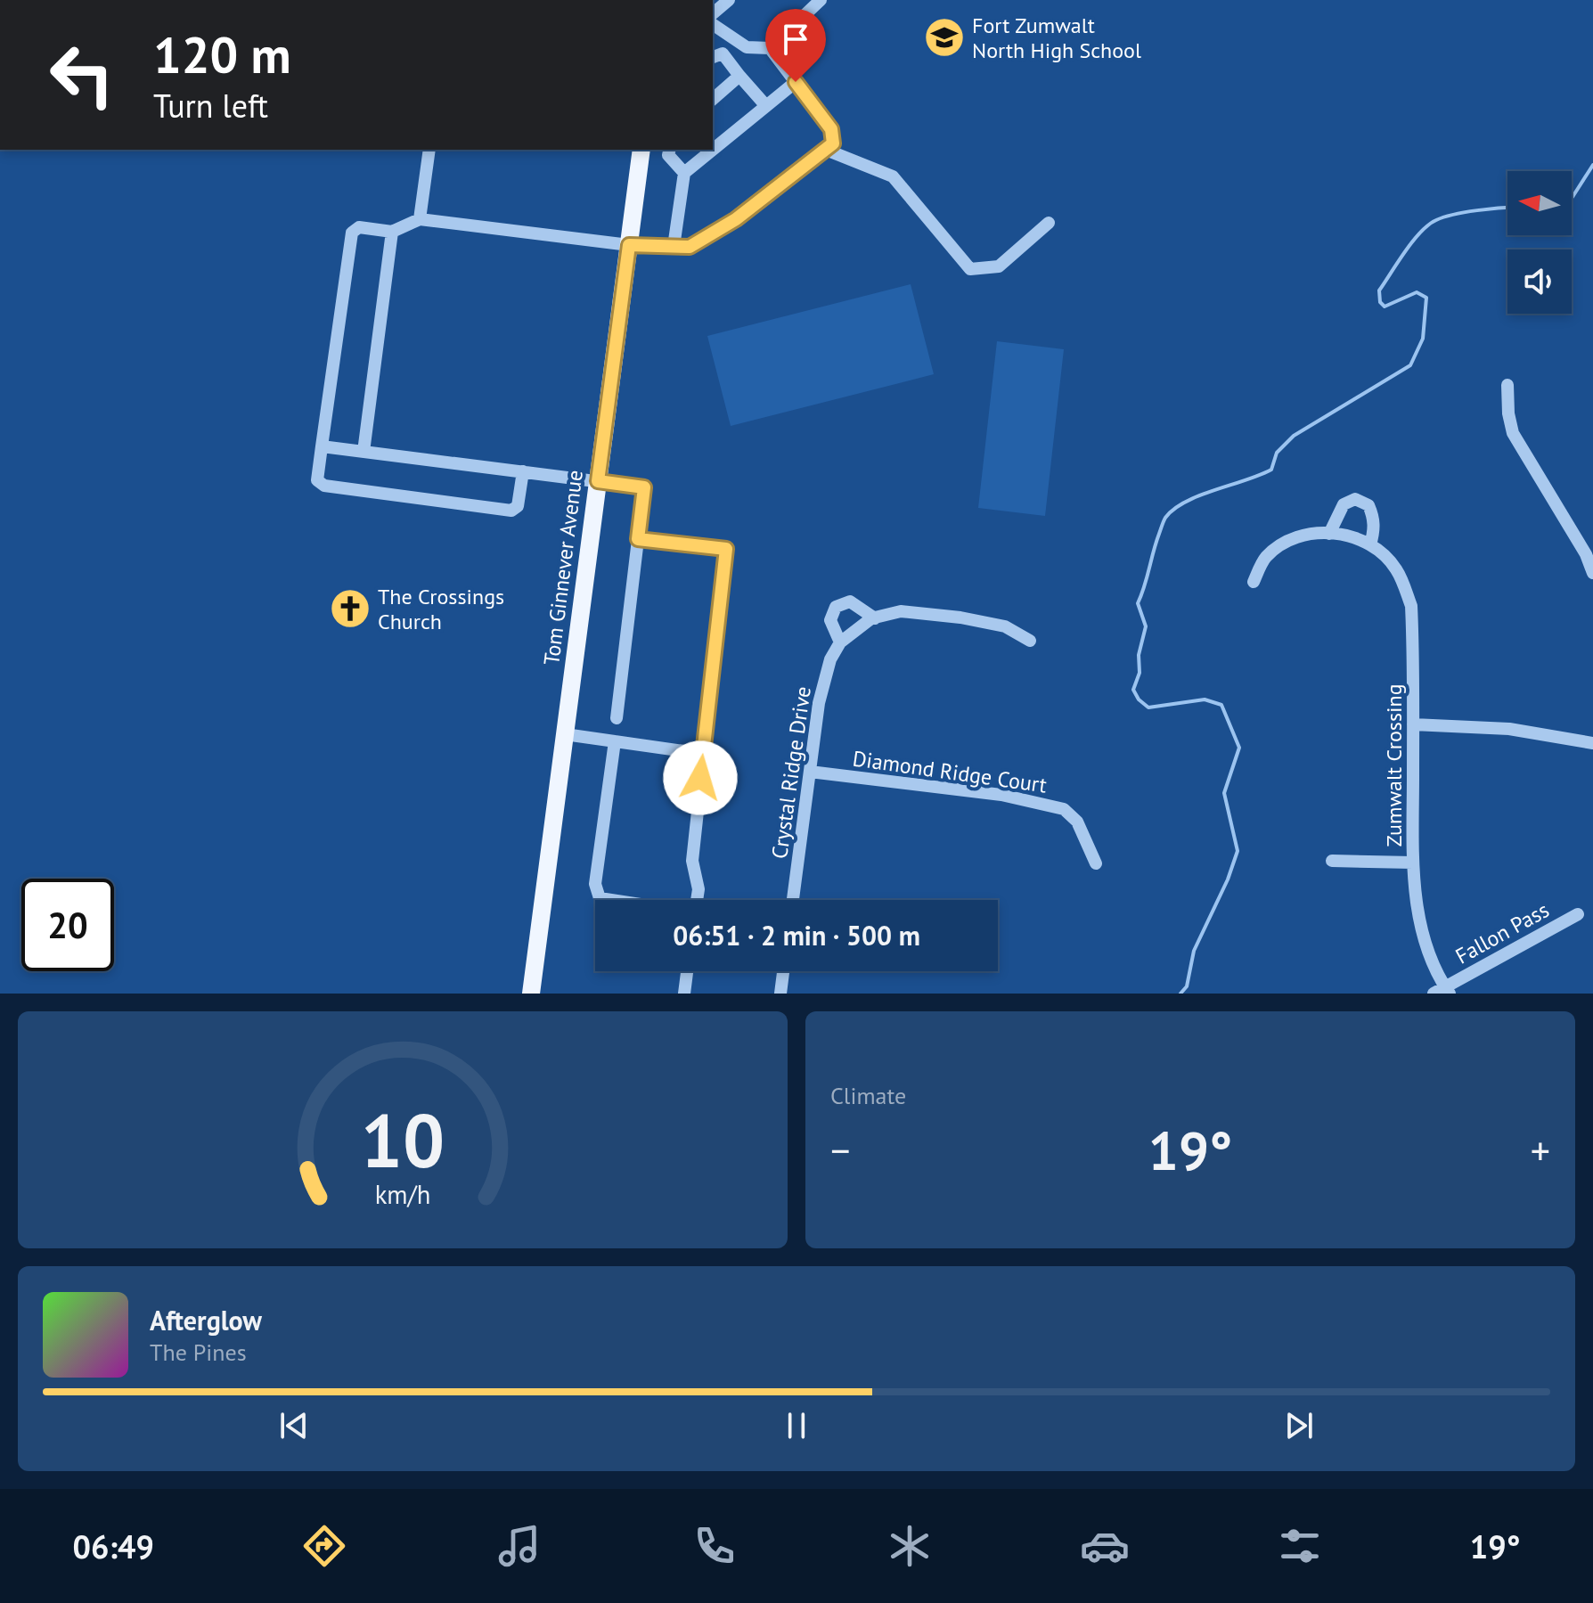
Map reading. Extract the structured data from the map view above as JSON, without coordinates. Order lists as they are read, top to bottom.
{
  "streets": {
    "main road": ["Tom Ginnever Avenue"],
    "street": [
      "Zumwalt Crossing",
      "Diamond Ridge Court",
      "Crystal Ridge Drive",
      "Fallon Pass"
    ]
  },
  "crossings": [
    ["Zumwalt Crossing", "Fallon Pass"],
    ["Diamond Ridge Court", "Crystal Ridge Drive"]
  ],
  "places": {
    "school or university": ["Fort Zumwalt North High School"],
    "church": ["The Crossings Church"]
  },
  "north": "left",
  "page": {
    "turn": ["120 m", "Turn left"],
    "limit": "20",
    "trip": "06:51 · 2 min · 500 m",
    "tile": "Climate",
    "heat": ["−", "19°", "+"],
    "song": ["Afterglow", "The Pines"],
    "tabs": ["06:49", "19°"],
    "gauge": ["10", "km/h"]
  }
}
